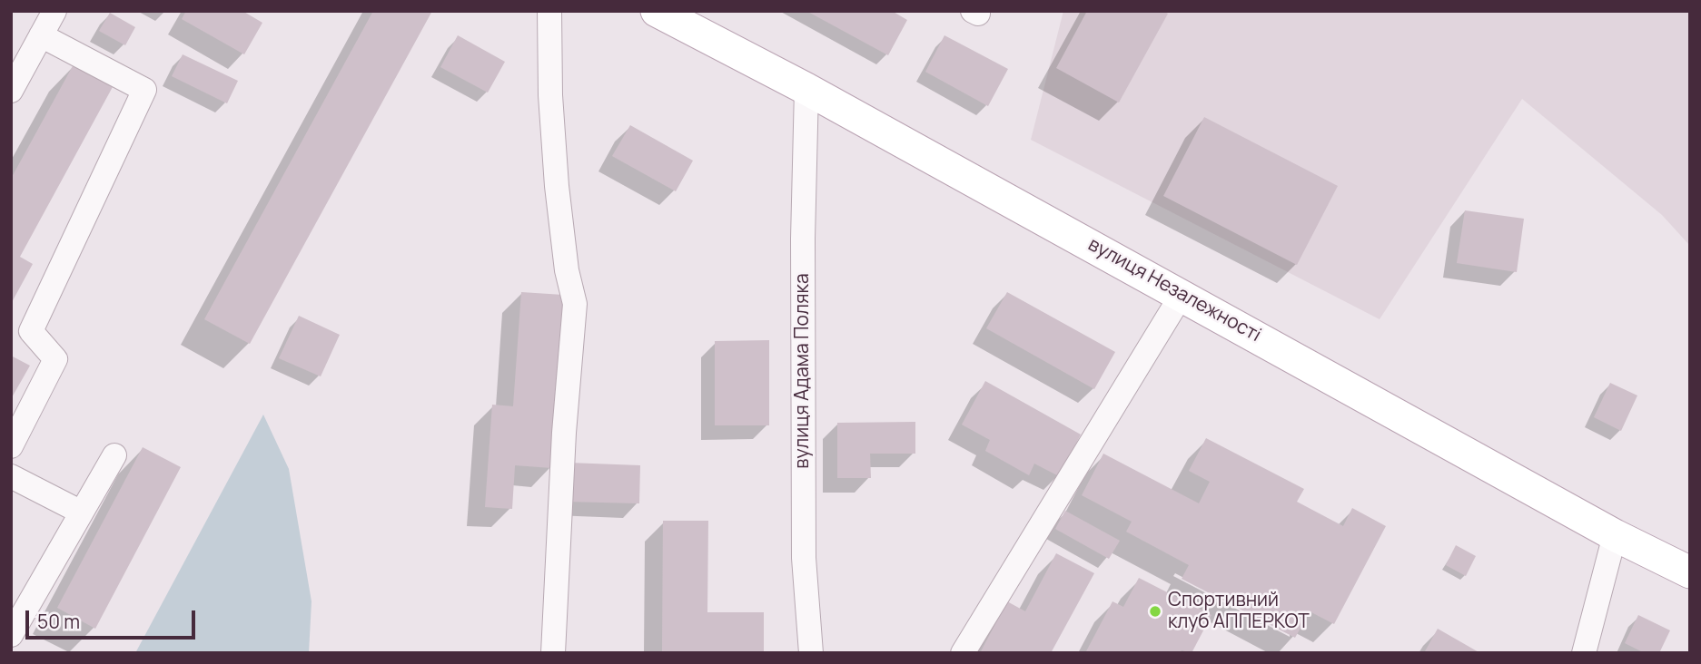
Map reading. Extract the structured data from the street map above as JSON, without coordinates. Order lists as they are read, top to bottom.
{
  "streets": {
    "main road": ["вулиця Незалежності"],
    "street": ["вулиця Адама Поляка"]
  },
  "crossings": [
    ["вулиця Незалежності", "вулиця Адама Поляка"]
  ],
  "places": ["Спортивний клуб АППЕРКОТ"],
  "scale_bar": "50 m"
}
